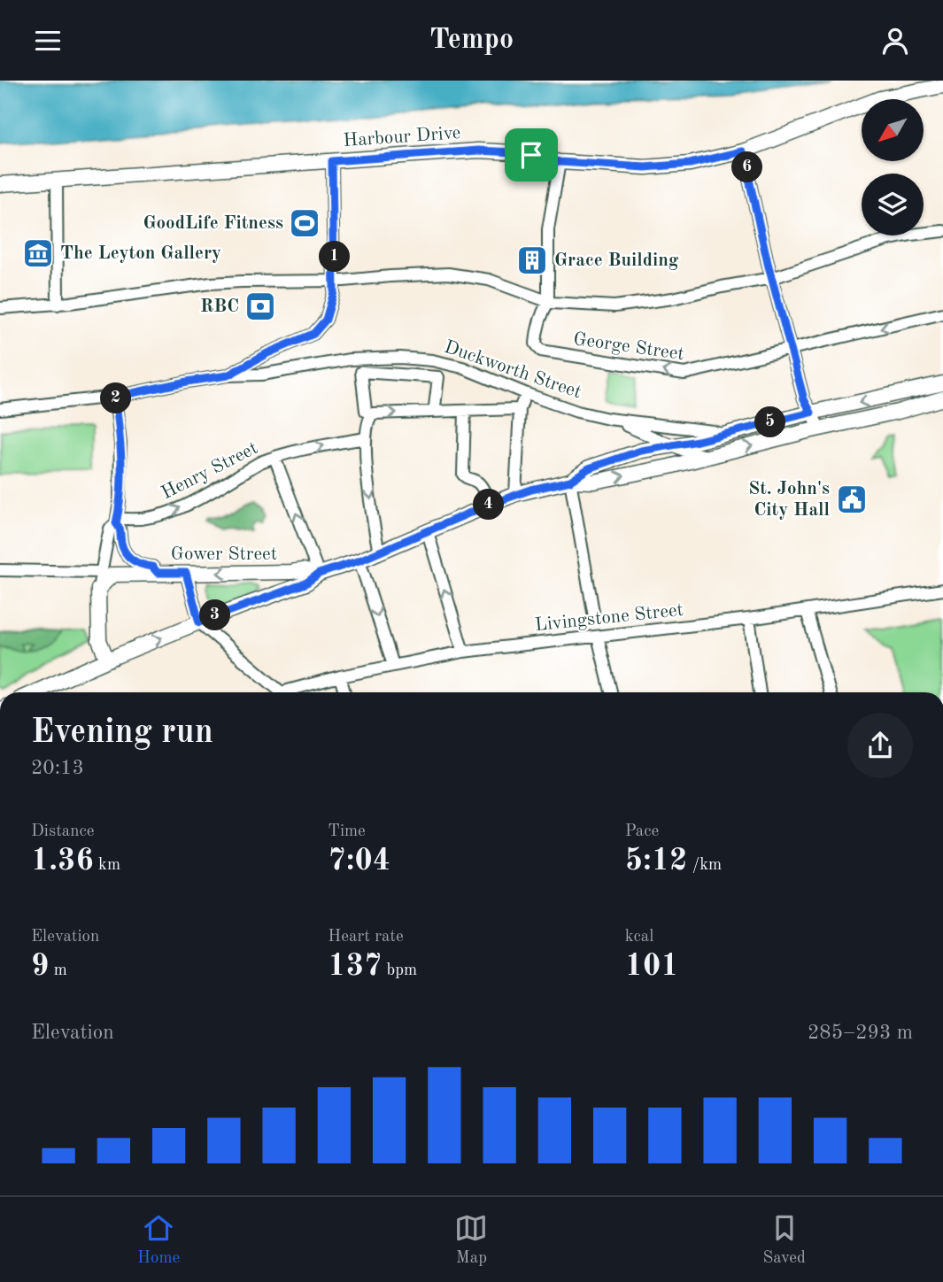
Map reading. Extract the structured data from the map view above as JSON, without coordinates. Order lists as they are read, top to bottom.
{
  "streets": {
    "main road": ["Harbour Drive", "Gower Street"],
    "street": [
      "George Street",
      "Duckworth Street",
      "Henry Street",
      "Livingstone Street"
    ]
  },
  "one_way": ["Henry Street"],
  "places": {
    "sports": ["GoodLife Fitness"],
    "museum": ["The Leyton Gallery"],
    "building": ["Grace Building"],
    "bank": ["RBC"],
    "public building": ["St. John's City Hall"]
  },
  "north": "bottom left",
  "page": {
    "header": "Tempo",
    "pins": [
      "6",
      "1",
      "2",
      "5",
      "4",
      "3"
    ],
    "heading": ["Evening run", "20:13"],
    "stats": [
      ["Distance", "1.36 km"],
      ["Time", "7:04"],
      ["Pace", "5:12 /km"],
      ["Elevation", "9 m"],
      ["Heart rate", "137 bpm"],
      ["kcal", "101"]
    ],
    "chart": ["Elevation", "285–293 m"],
    "tabs": ["Home", "Map", "Saved"]
  }
}
